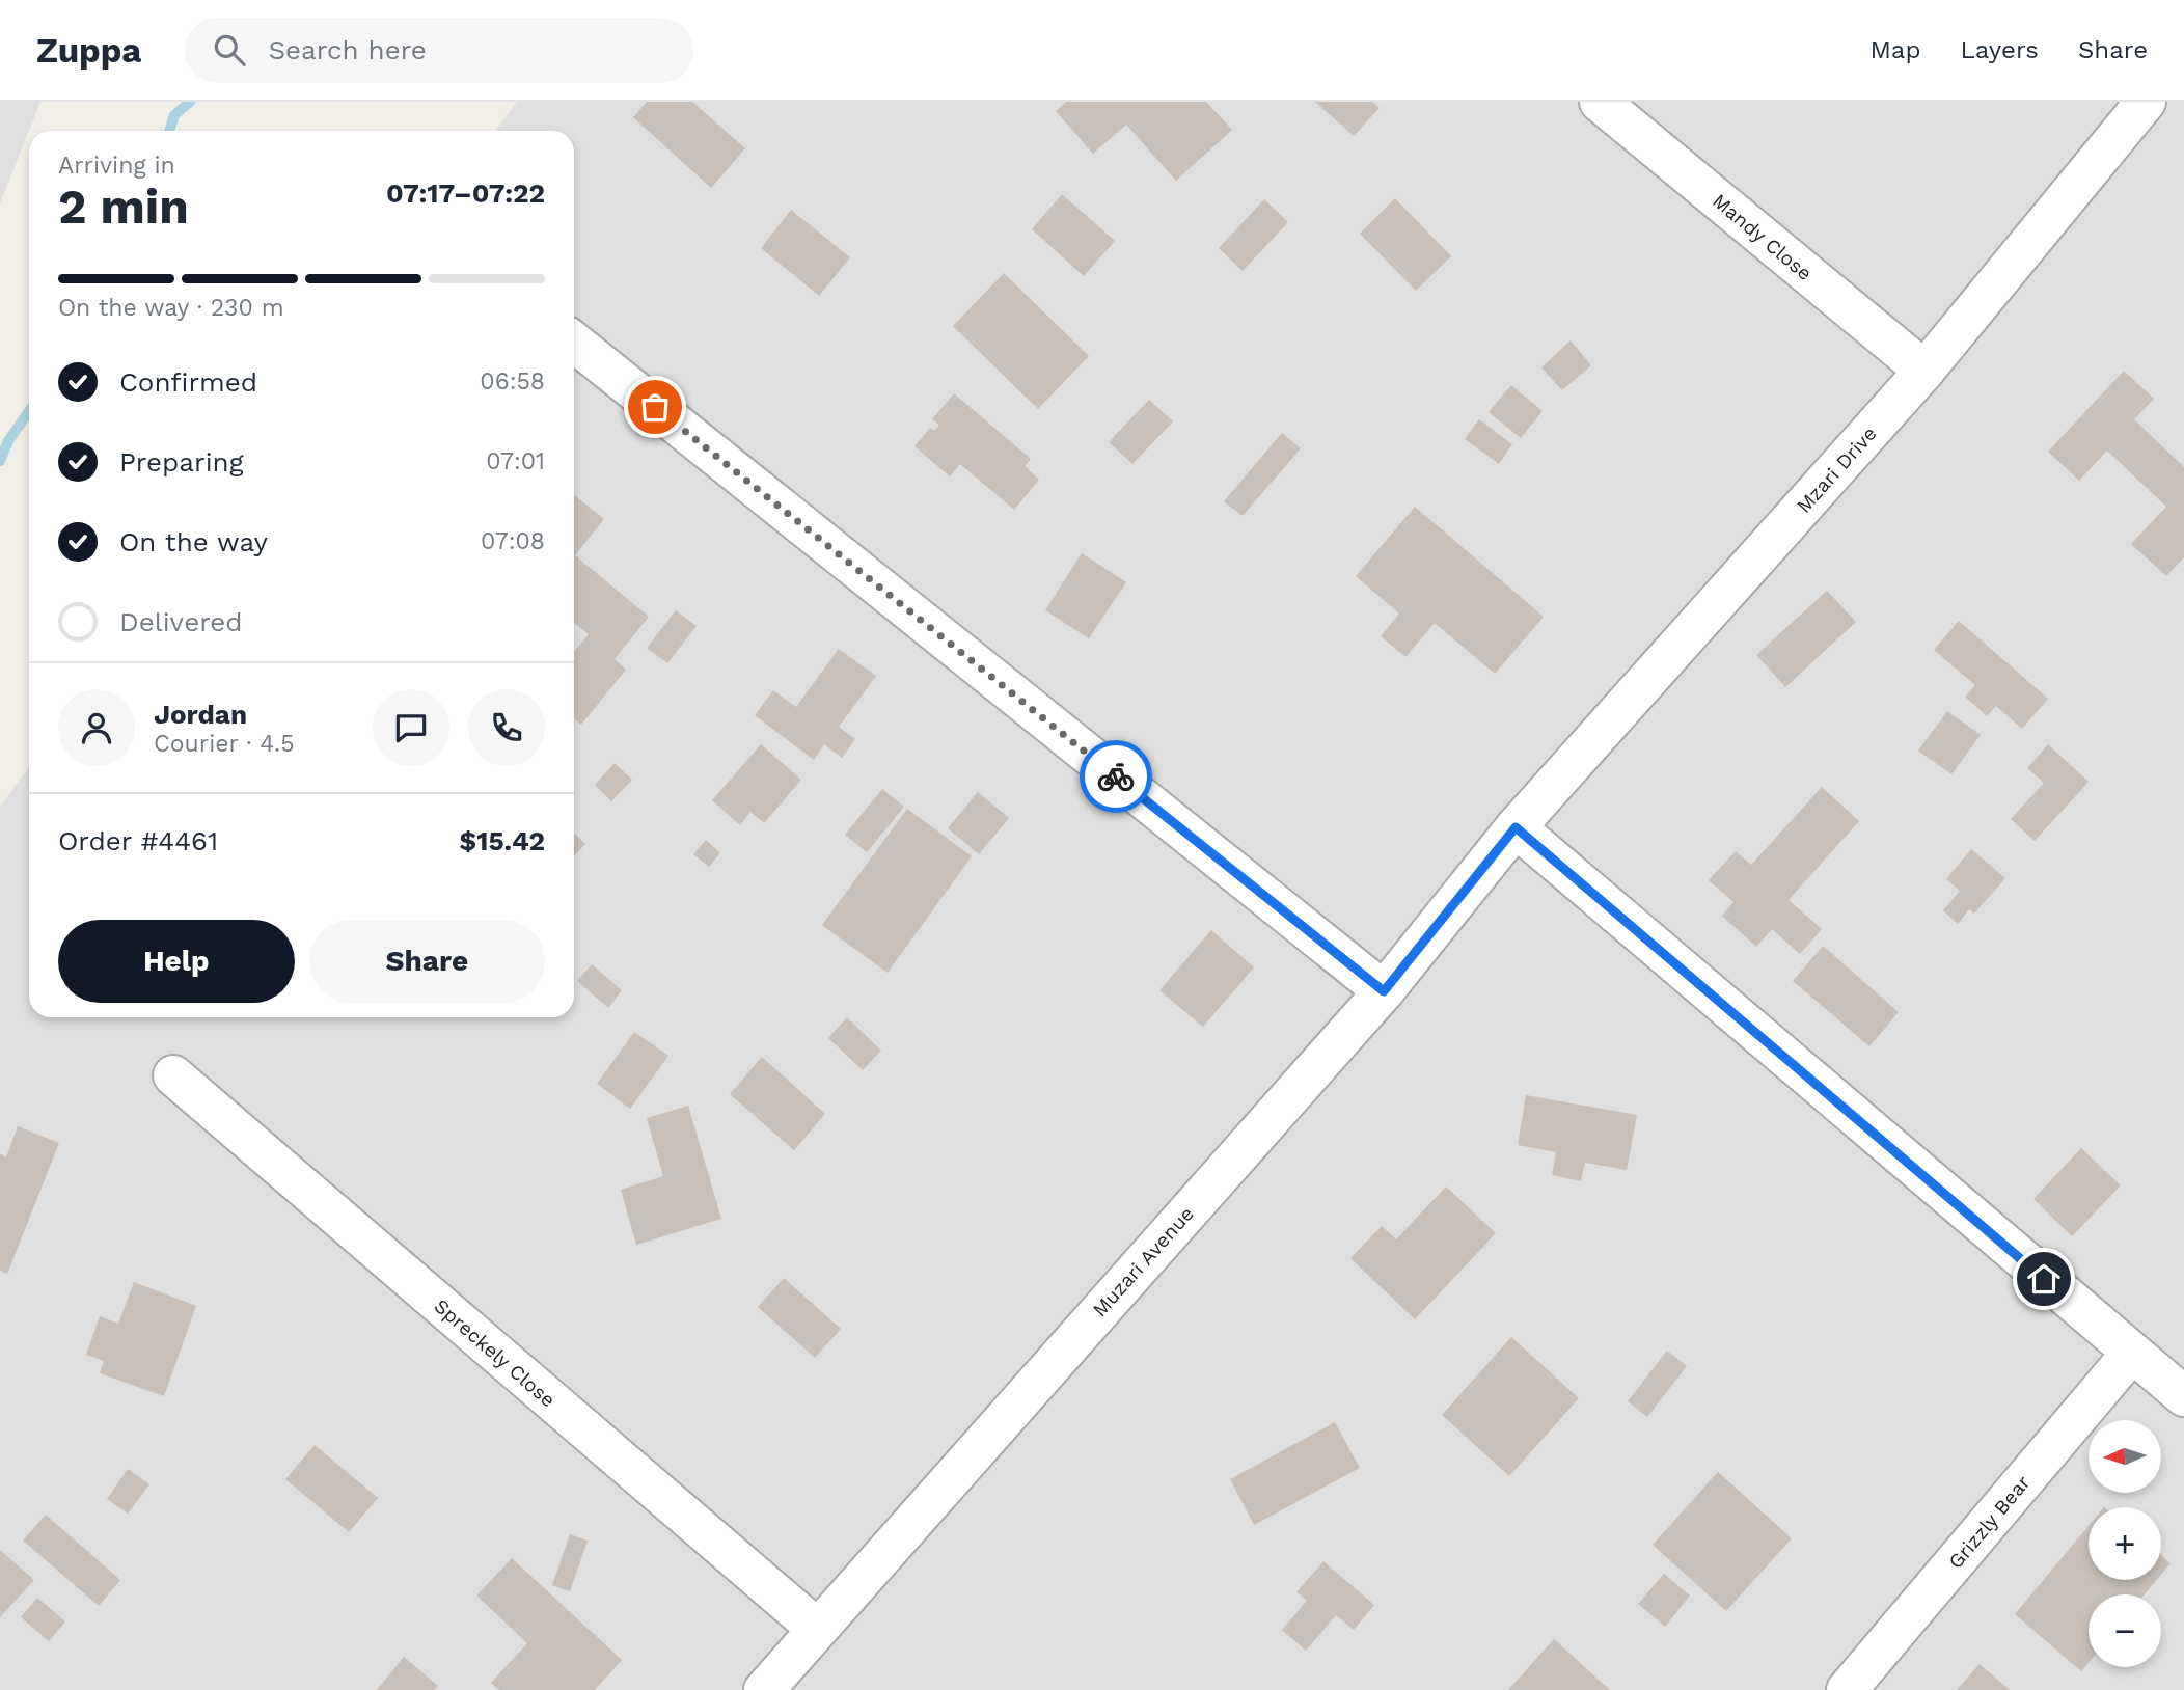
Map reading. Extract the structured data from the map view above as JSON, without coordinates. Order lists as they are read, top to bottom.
{
  "streets": {
    "street": [
      "Mandy Close",
      "Mzari Drive",
      "Muzari Avenue",
      "Spreckely Close",
      "Grizzly Bear"
    ]
  },
  "crossings": [
    ["Mandy Close", "Mzari Drive"],
    ["Mzari Drive", "Muzari Avenue"],
    ["Muzari Avenue", "Spreckely Close"]
  ],
  "north": "left",
  "page": {
    "header": "Zuppa",
    "search": "Search here",
    "nav": ["Map", "Layers", "Share"],
    "heading": ["2 min", "Arriving in", "07:17–07:22"],
    "panel": [
      "Jordan",
      "Courier · 4.5",
      "Order #4461",
      "$15.42"
    ],
    "bar": "On the way · 230 m",
    "list": [
      ["Confirmed", "06:58"],
      ["Preparing", "07:01"],
      ["On the way", "07:08"],
      "Delivered"
    ],
    "buttons": ["Help", "Share"],
    "map_buttons": ["+", "−"]
  }
}
